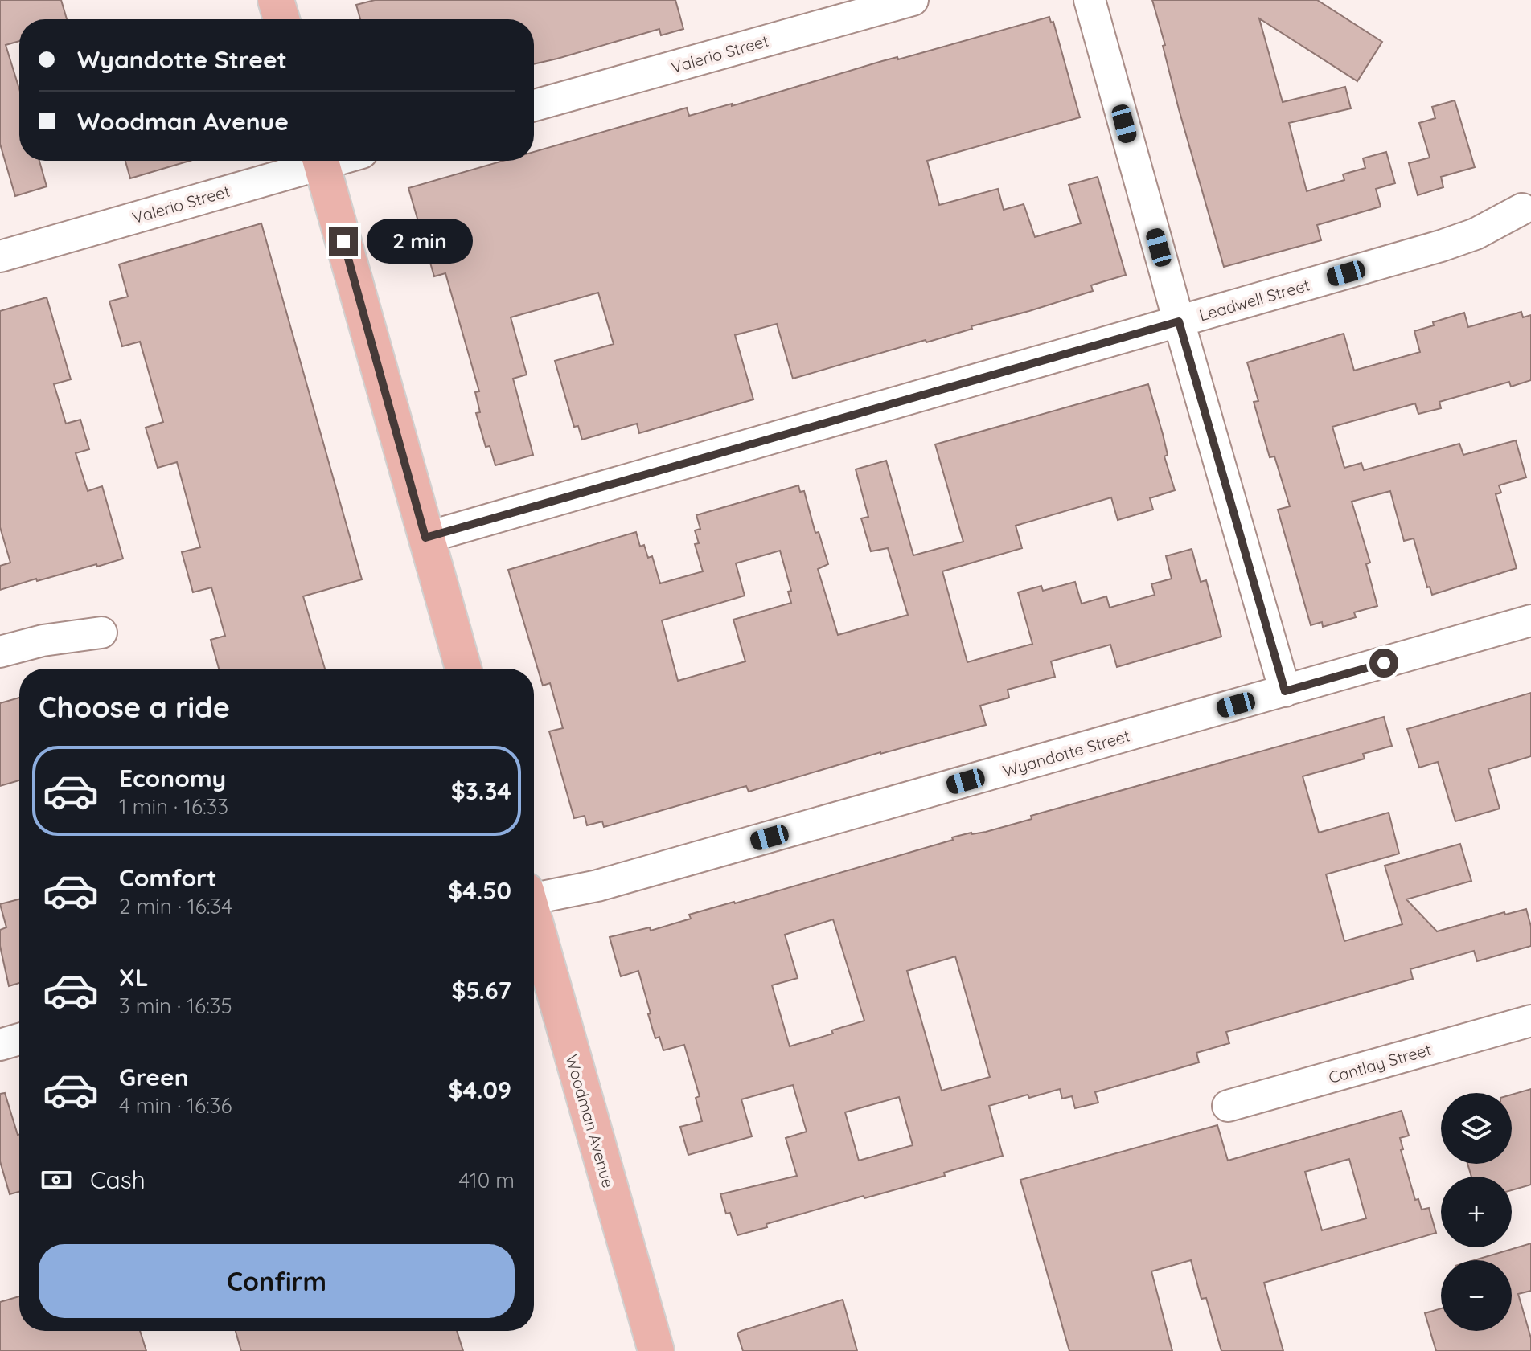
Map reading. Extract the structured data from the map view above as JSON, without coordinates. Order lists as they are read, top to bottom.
{
  "streets": {
    "main road": ["Woodman Avenue"],
    "street": [
      "Valerio Street",
      "Leadwell Street",
      "Wyandotte Street",
      "Cantlay Street"
    ]
  },
  "page": {
    "banner": ["Wyandotte Street", "Woodman Avenue"],
    "bubble": "2 min",
    "heading": "Choose a ride",
    "list": [
      {
        "name": "Economy",
        "note": "1 min · 16:33",
        "value": "$3.34"
      },
      {
        "name": "Comfort",
        "note": "2 min · 16:34",
        "value": "$4.50"
      },
      {
        "name": "XL",
        "note": "3 min · 16:35",
        "value": "$5.67"
      },
      {
        "name": "Green",
        "note": "4 min · 16:36",
        "value": "$4.09"
      }
    ],
    "map_buttons": ["+", "−"],
    "pay": ["Cash", "410 m"],
    "buttons": "Confirm"
  }
}
